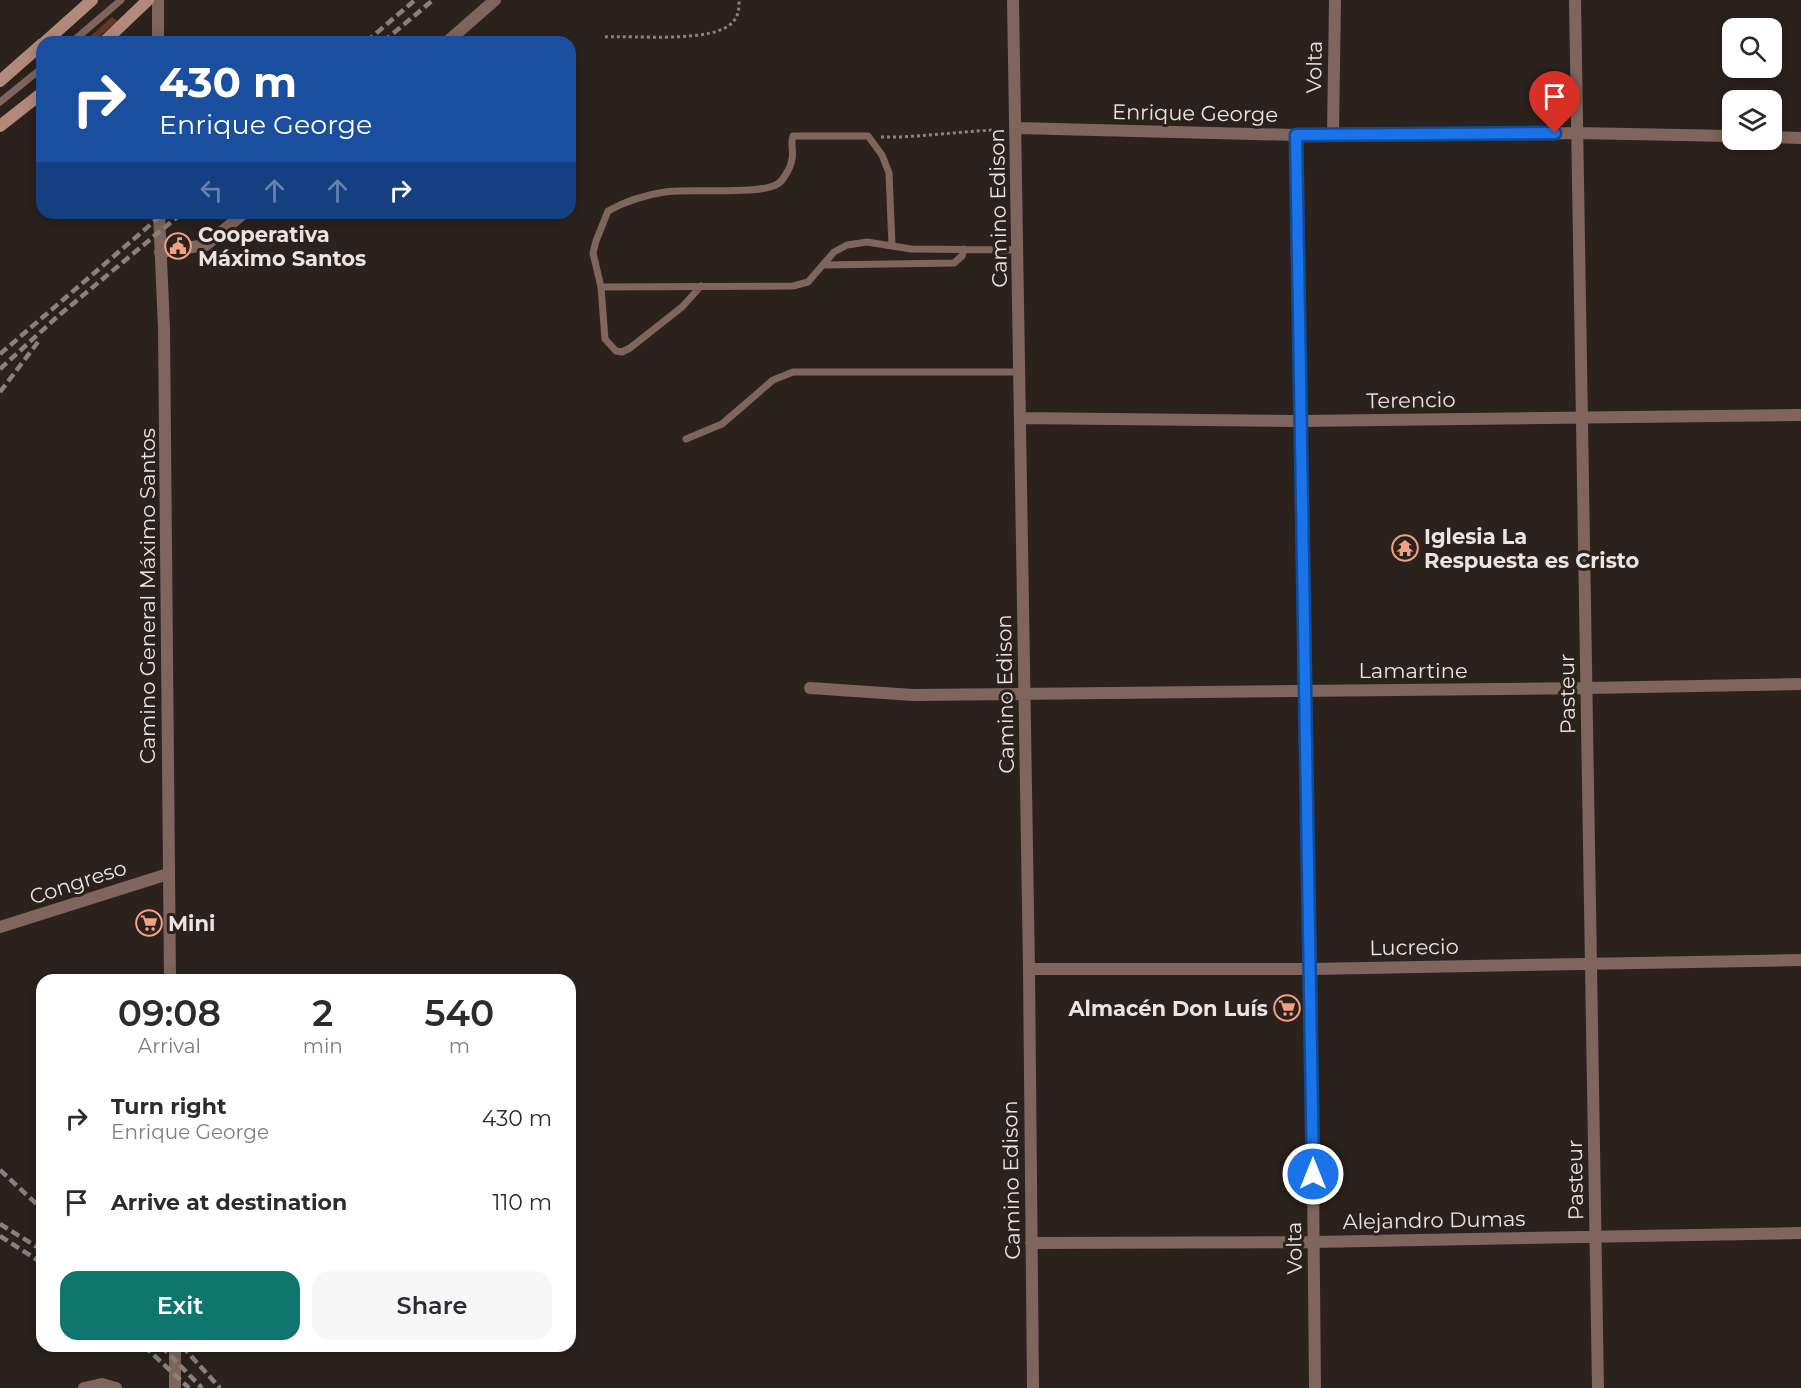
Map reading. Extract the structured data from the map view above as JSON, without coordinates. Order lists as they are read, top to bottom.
{
  "streets": {
    "street": [
      "Volta",
      "Enrique George",
      "Camino Edison",
      "Terencio",
      "Camino General Máximo Santos",
      "Lamartine",
      "Pasteur",
      "Congreso",
      "Lucrecio",
      "Alejandro Dumas"
    ]
  },
  "crossings": [
    ["Volta", "Enrique George"],
    ["Volta", "Terencio"],
    ["Volta", "Lamartine"],
    ["Volta", "Lucrecio"],
    ["Volta", "Alejandro Dumas"],
    ["Enrique George", "Camino Edison"],
    ["Enrique George", "Pasteur"],
    ["Camino Edison", "Terencio"],
    ["Camino Edison", "Lamartine"],
    ["Camino Edison", "Lucrecio"],
    ["Camino Edison", "Alejandro Dumas"],
    ["Terencio", "Pasteur"],
    ["Camino General Máximo Santos", "Congreso"],
    ["Lamartine", "Pasteur"],
    ["Pasteur", "Lucrecio"],
    ["Pasteur", "Alejandro Dumas"]
  ],
  "places": {
    "public building": ["Cooperativa Máximo Santos"],
    "temple": ["Iglesia La Respuesta es Cristo"],
    "supermarket": ["Mini", "Almacén Don Luís"]
  },
  "page": {
    "turn": ["430 m", "Enrique George"],
    "eta": [
      "09:08",
      "Arrival",
      "2",
      "min",
      "540",
      "m"
    ],
    "list": [
      {
        "name": "Turn right",
        "note": "Enrique George",
        "value": "430 m"
      },
      {
        "name": "Arrive at destination",
        "value": "110 m"
      }
    ],
    "buttons": ["Exit", "Share"]
  }
}
